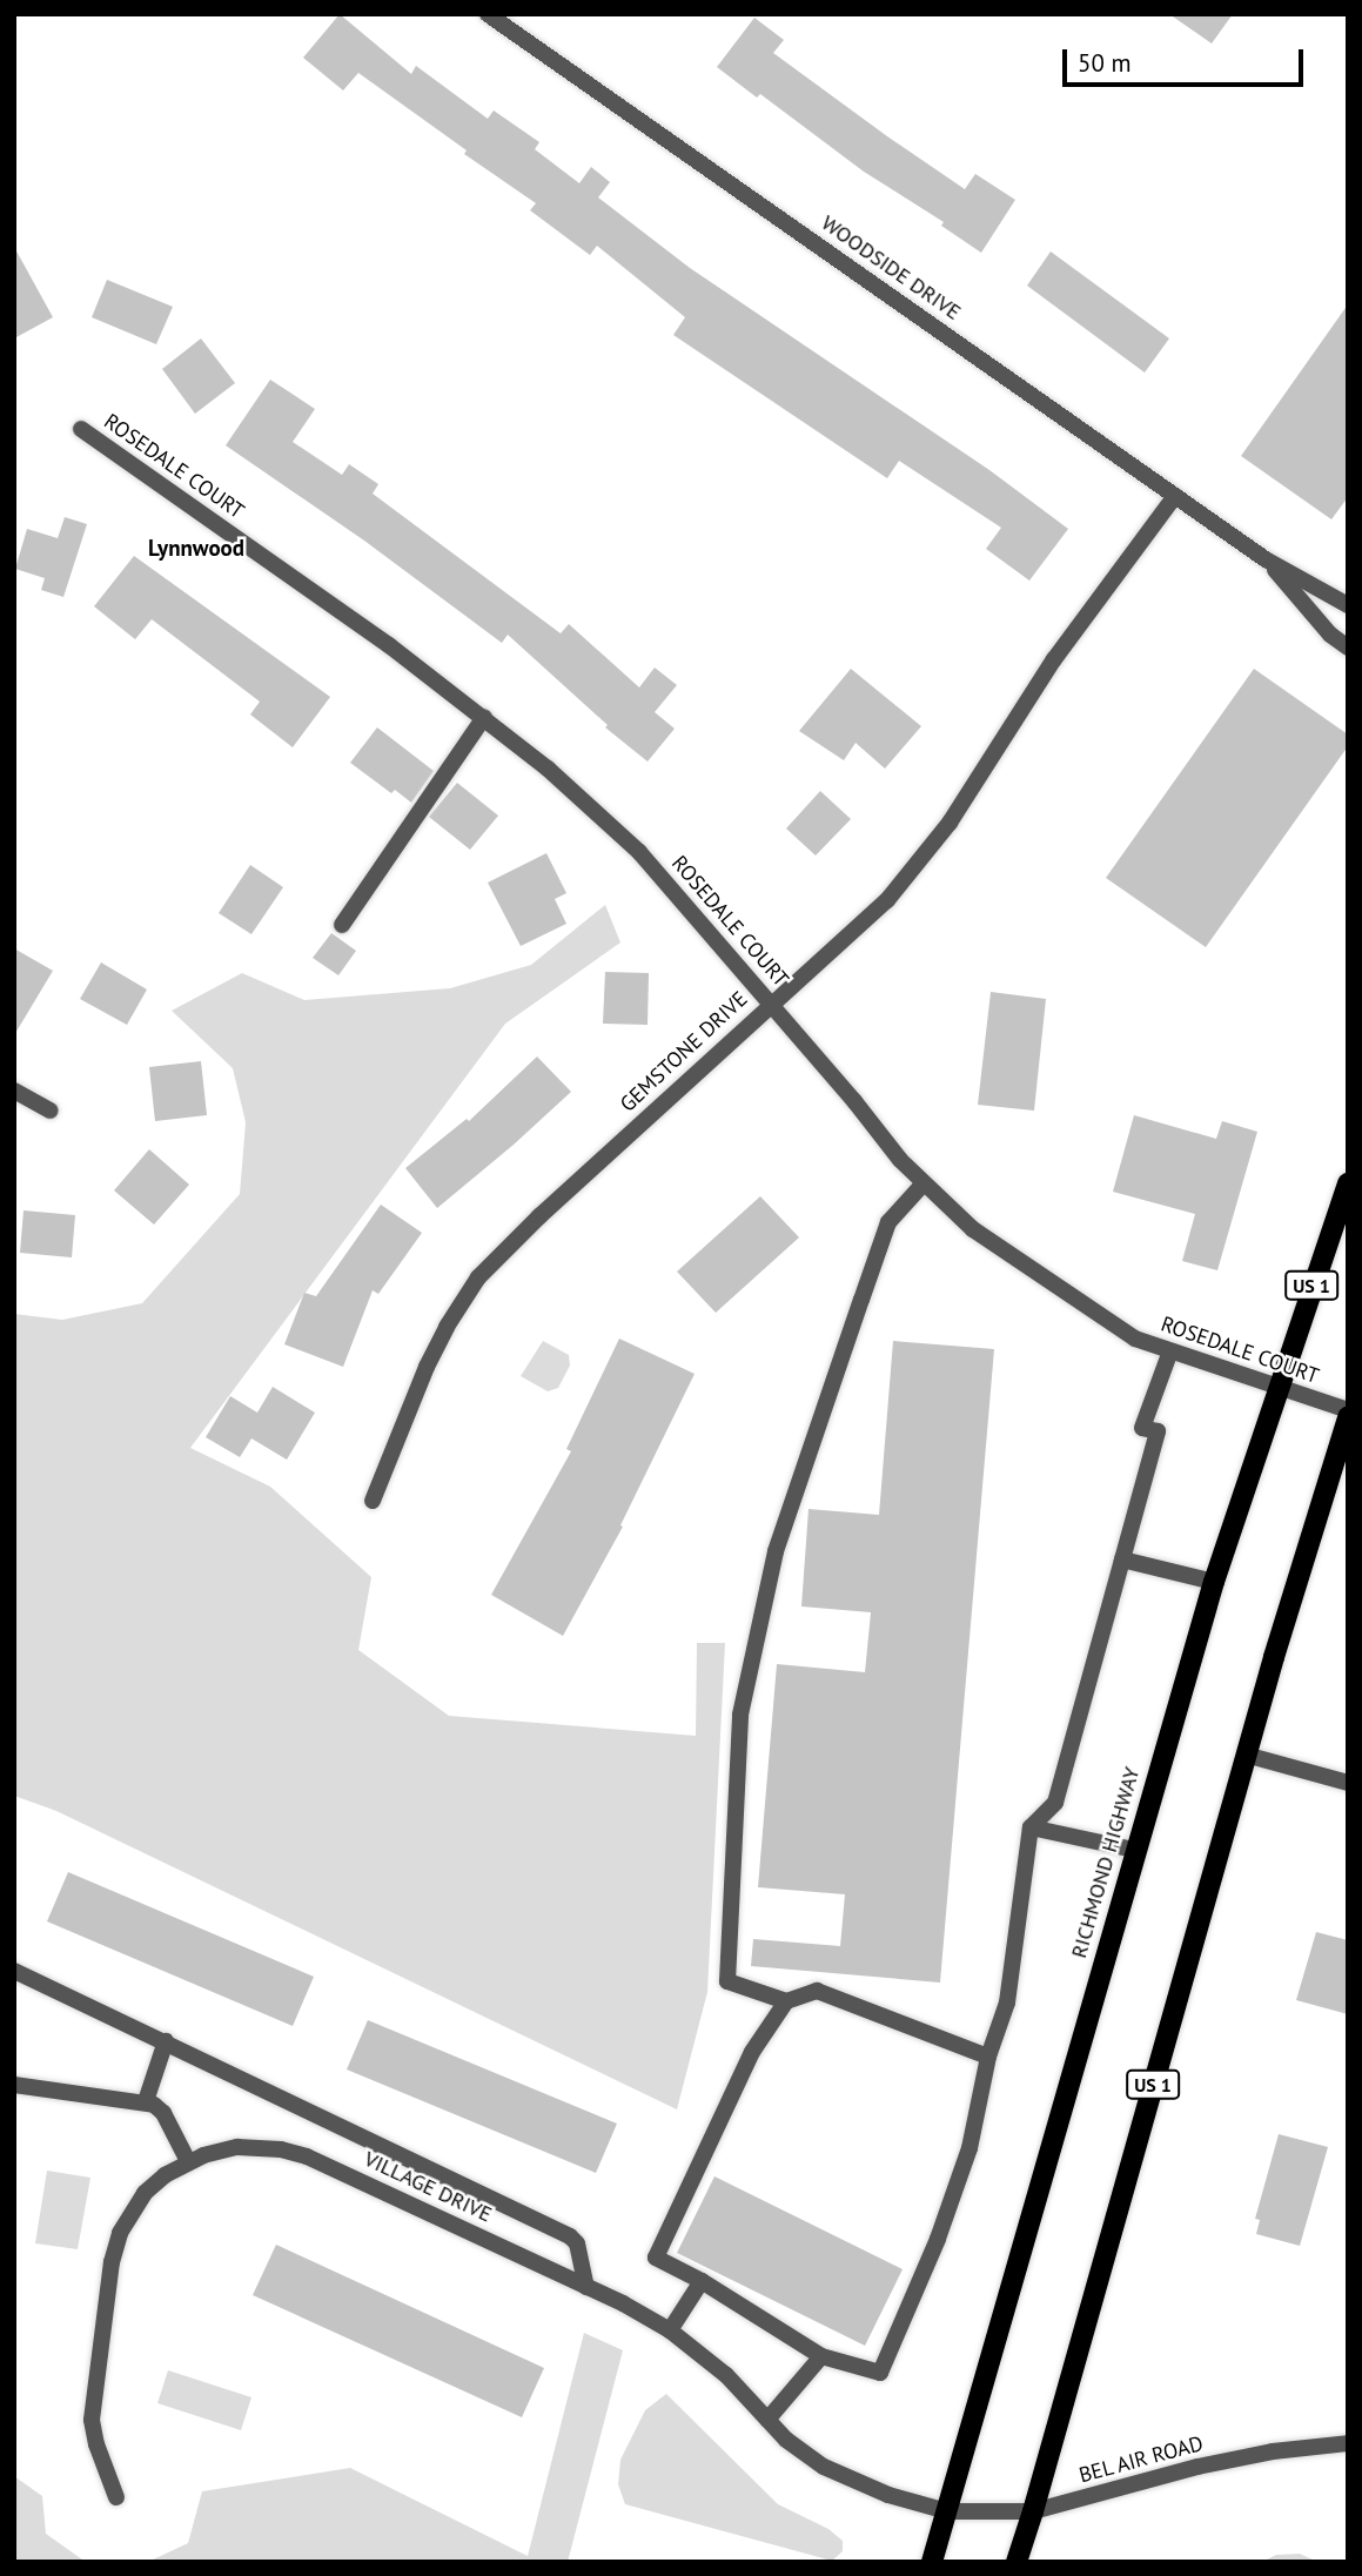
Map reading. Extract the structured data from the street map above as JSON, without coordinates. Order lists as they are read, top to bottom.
{
  "streets": {
    "main road": ["US 1", "RICHMOND HIGHWAY"],
    "street": [
      "WOODSIDE DRIVE",
      "ROSEDALE COURT",
      "GEMSTONE DRIVE",
      "VILLAGE DRIVE",
      "BEL AIR ROAD"
    ]
  },
  "crossings": [
    ["WOODSIDE DRIVE", "GEMSTONE DRIVE"],
    ["ROSEDALE COURT", "GEMSTONE DRIVE"],
    ["ROSEDALE COURT", "RICHMOND HIGHWAY"],
    ["US 1", "BEL AIR ROAD"],
    ["RICHMOND HIGHWAY", "VILLAGE DRIVE"],
    ["RICHMOND HIGHWAY", "BEL AIR ROAD"],
    ["VILLAGE DRIVE", "BEL AIR ROAD"]
  ],
  "districts": ["Lynnwood"],
  "scale_bar": "50 m"
}
